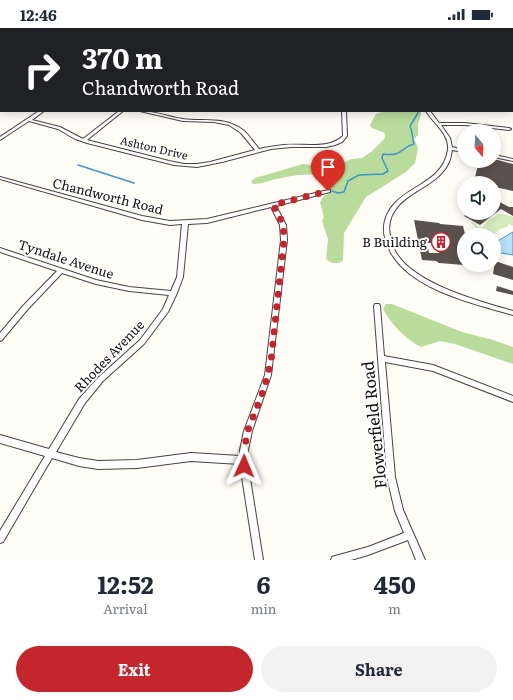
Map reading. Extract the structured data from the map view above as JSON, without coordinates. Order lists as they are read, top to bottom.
{
  "streets": {
    "street": [
      "Ashton Drive",
      "Chandworth Road",
      "Tyndale Avenue",
      "Rhodes Avenue",
      "Flowerfield Road"
    ]
  },
  "crossings": [
    ["Chandworth Road", "Rhodes Avenue"],
    ["Tyndale Avenue", "Rhodes Avenue"]
  ],
  "places": {
    "building": ["B Building"]
  },
  "north": "bottom",
  "page": {
    "status": "12:46",
    "turn": ["370 m", "Chandworth Road"],
    "eta": [
      "12:52",
      "Arrival",
      "6",
      "min",
      "450",
      "m"
    ],
    "buttons": ["Exit", "Share"]
  }
}
